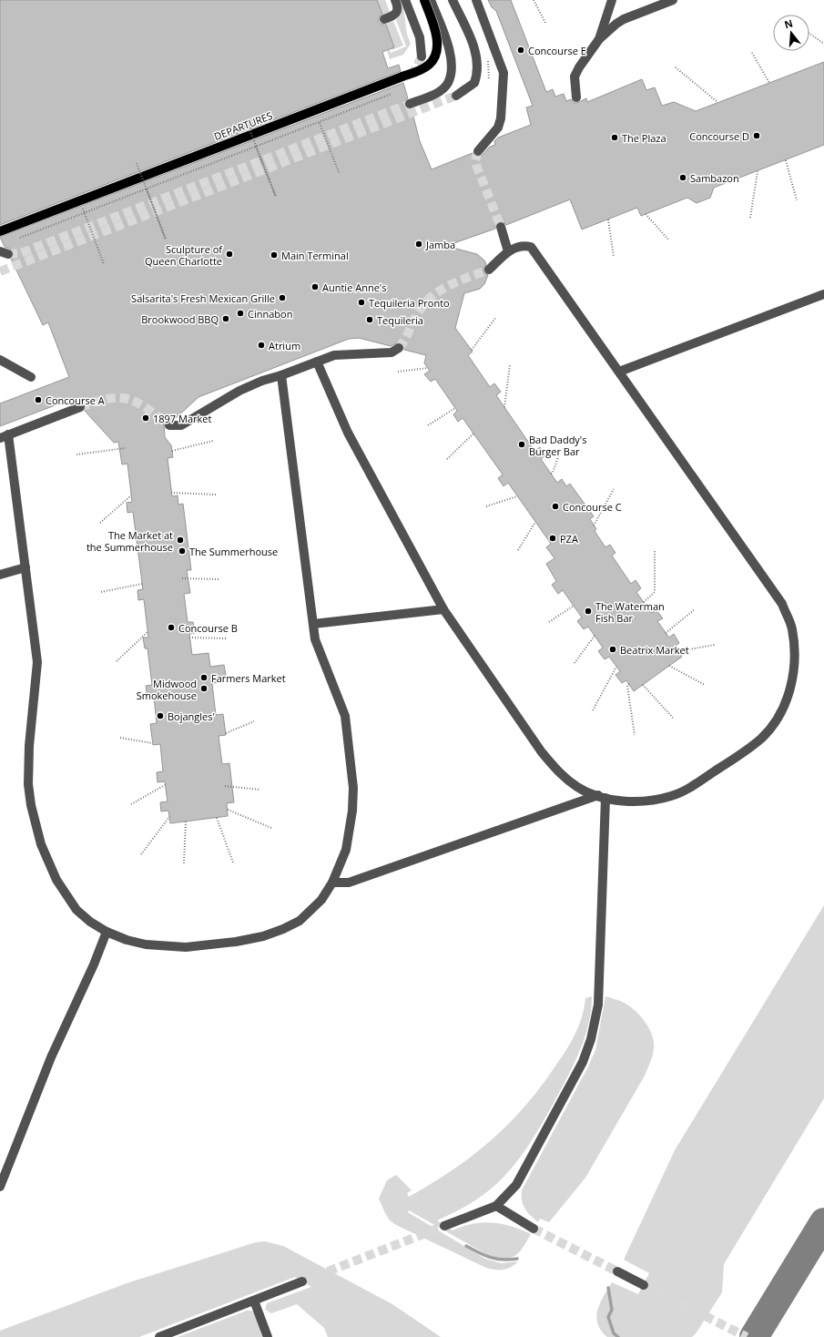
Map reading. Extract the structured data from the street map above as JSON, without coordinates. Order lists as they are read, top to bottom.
{
  "streets": {
    "main road": ["DEPARTURES"]
  },
  "places": [
    "Concourse E",
    "Concourse D",
    "The Plaza",
    "Sambazon",
    "Jamba",
    "Sculpture of Queen Charlotte",
    "Main Terminal",
    "Auntie Anne's",
    "Salsarita's Fresh Mexican Grille",
    "Tequileria Pronto",
    "Cinnabon",
    "Brookwood BBQ",
    "Tequileria",
    "Atrium",
    "Concourse A",
    "1897 Market",
    "Bad Daddy's Burger Bar",
    "Concourse C",
    "PZA",
    "The Market at the Summerhouse",
    "The Summerhouse",
    "The Waterman Fish Bar",
    "Concourse B",
    "Beatrix Market",
    "Farmers Market",
    "Midwood Smokehouse",
    "Bojangles'"
  ],
  "north": "top"
}
